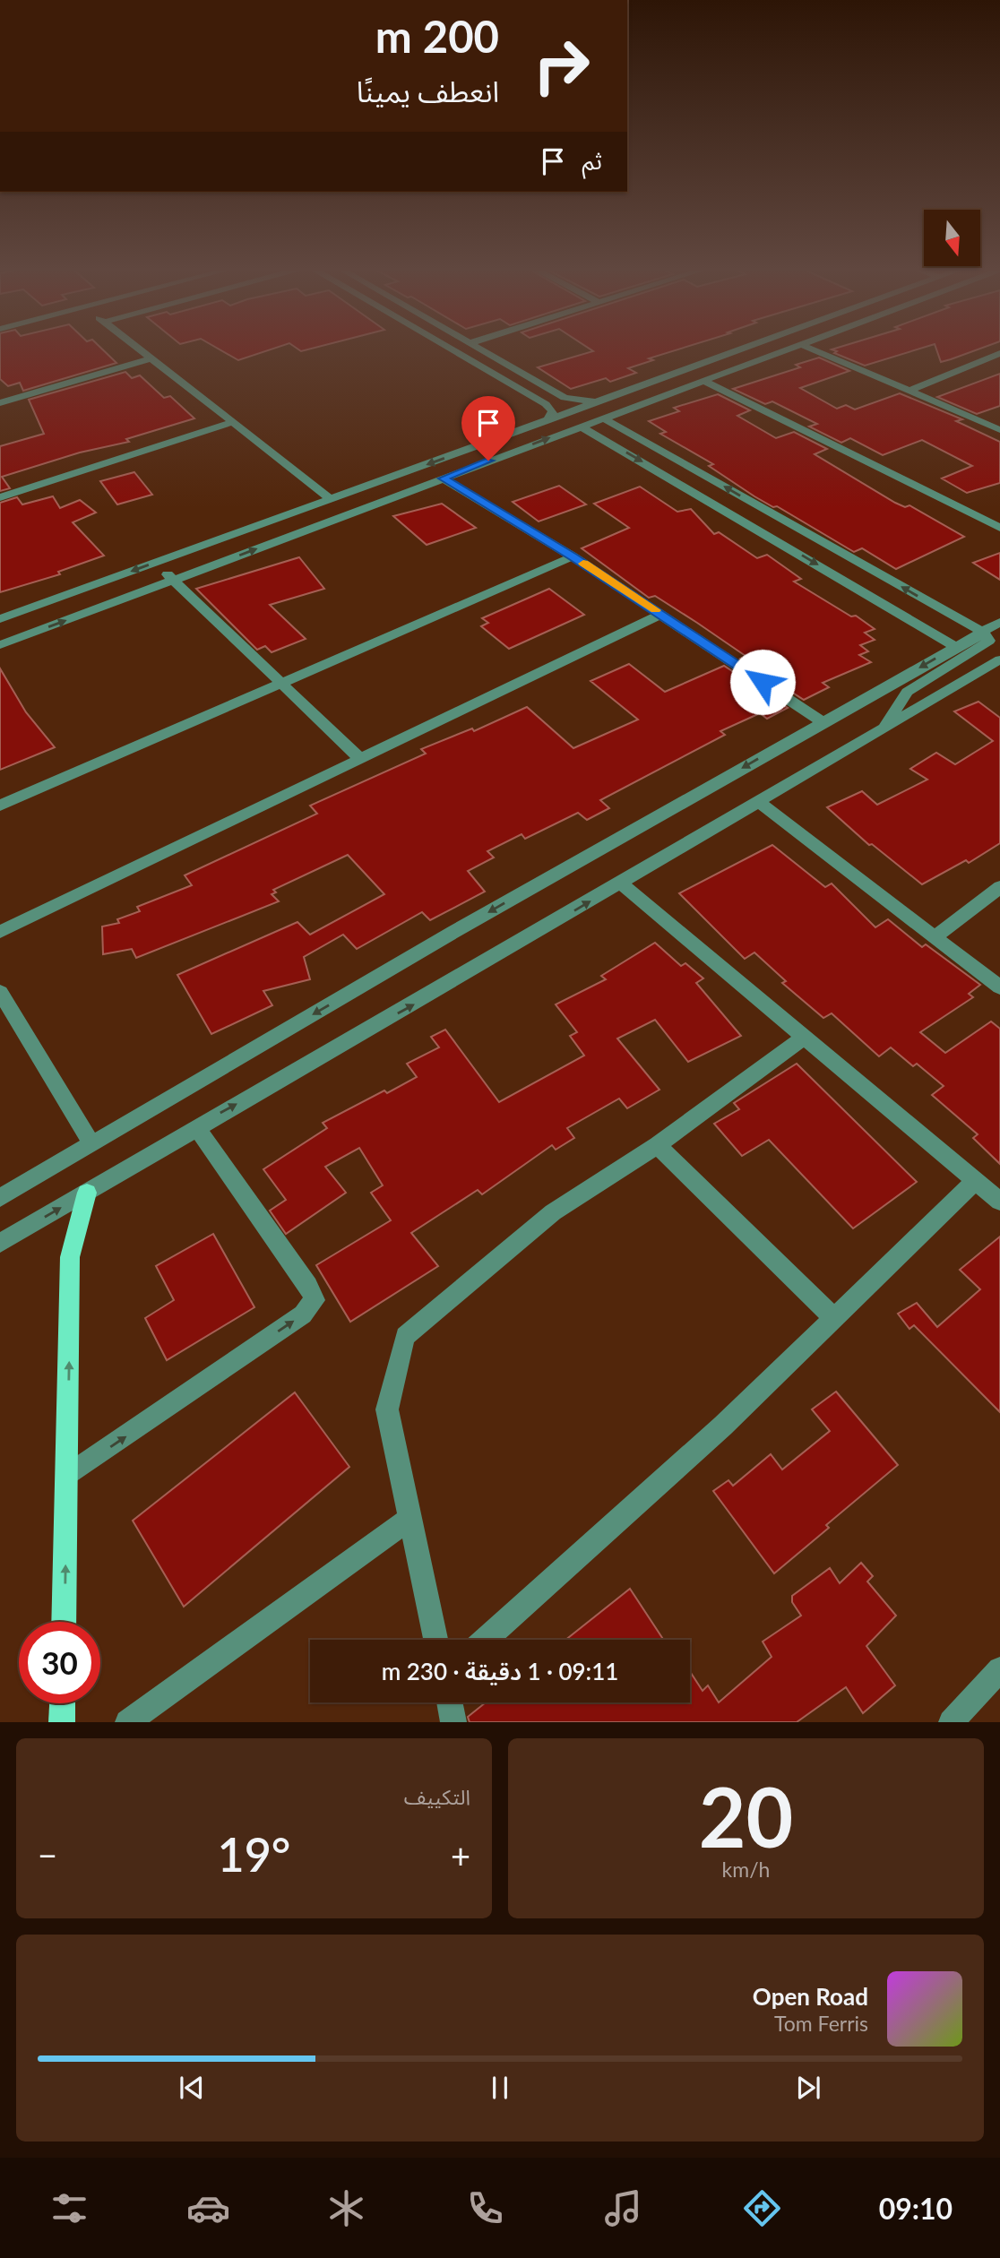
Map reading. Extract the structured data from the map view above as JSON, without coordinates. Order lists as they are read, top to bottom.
{
  "north": "bottom",
  "page": {
    "turn": ["200 m", "انعطف يمينًا"],
    "then": "ثم",
    "limit": "30",
    "trip": "09:11 · 1 دقيقة · 230 m",
    "tile": [
      ["20", "km/h"],
      "التكييف"
    ],
    "heat": ["−", "19°", "+"],
    "song": ["Open Road", "Tom Ferris"],
    "tabs": "09:10"
  }
}
